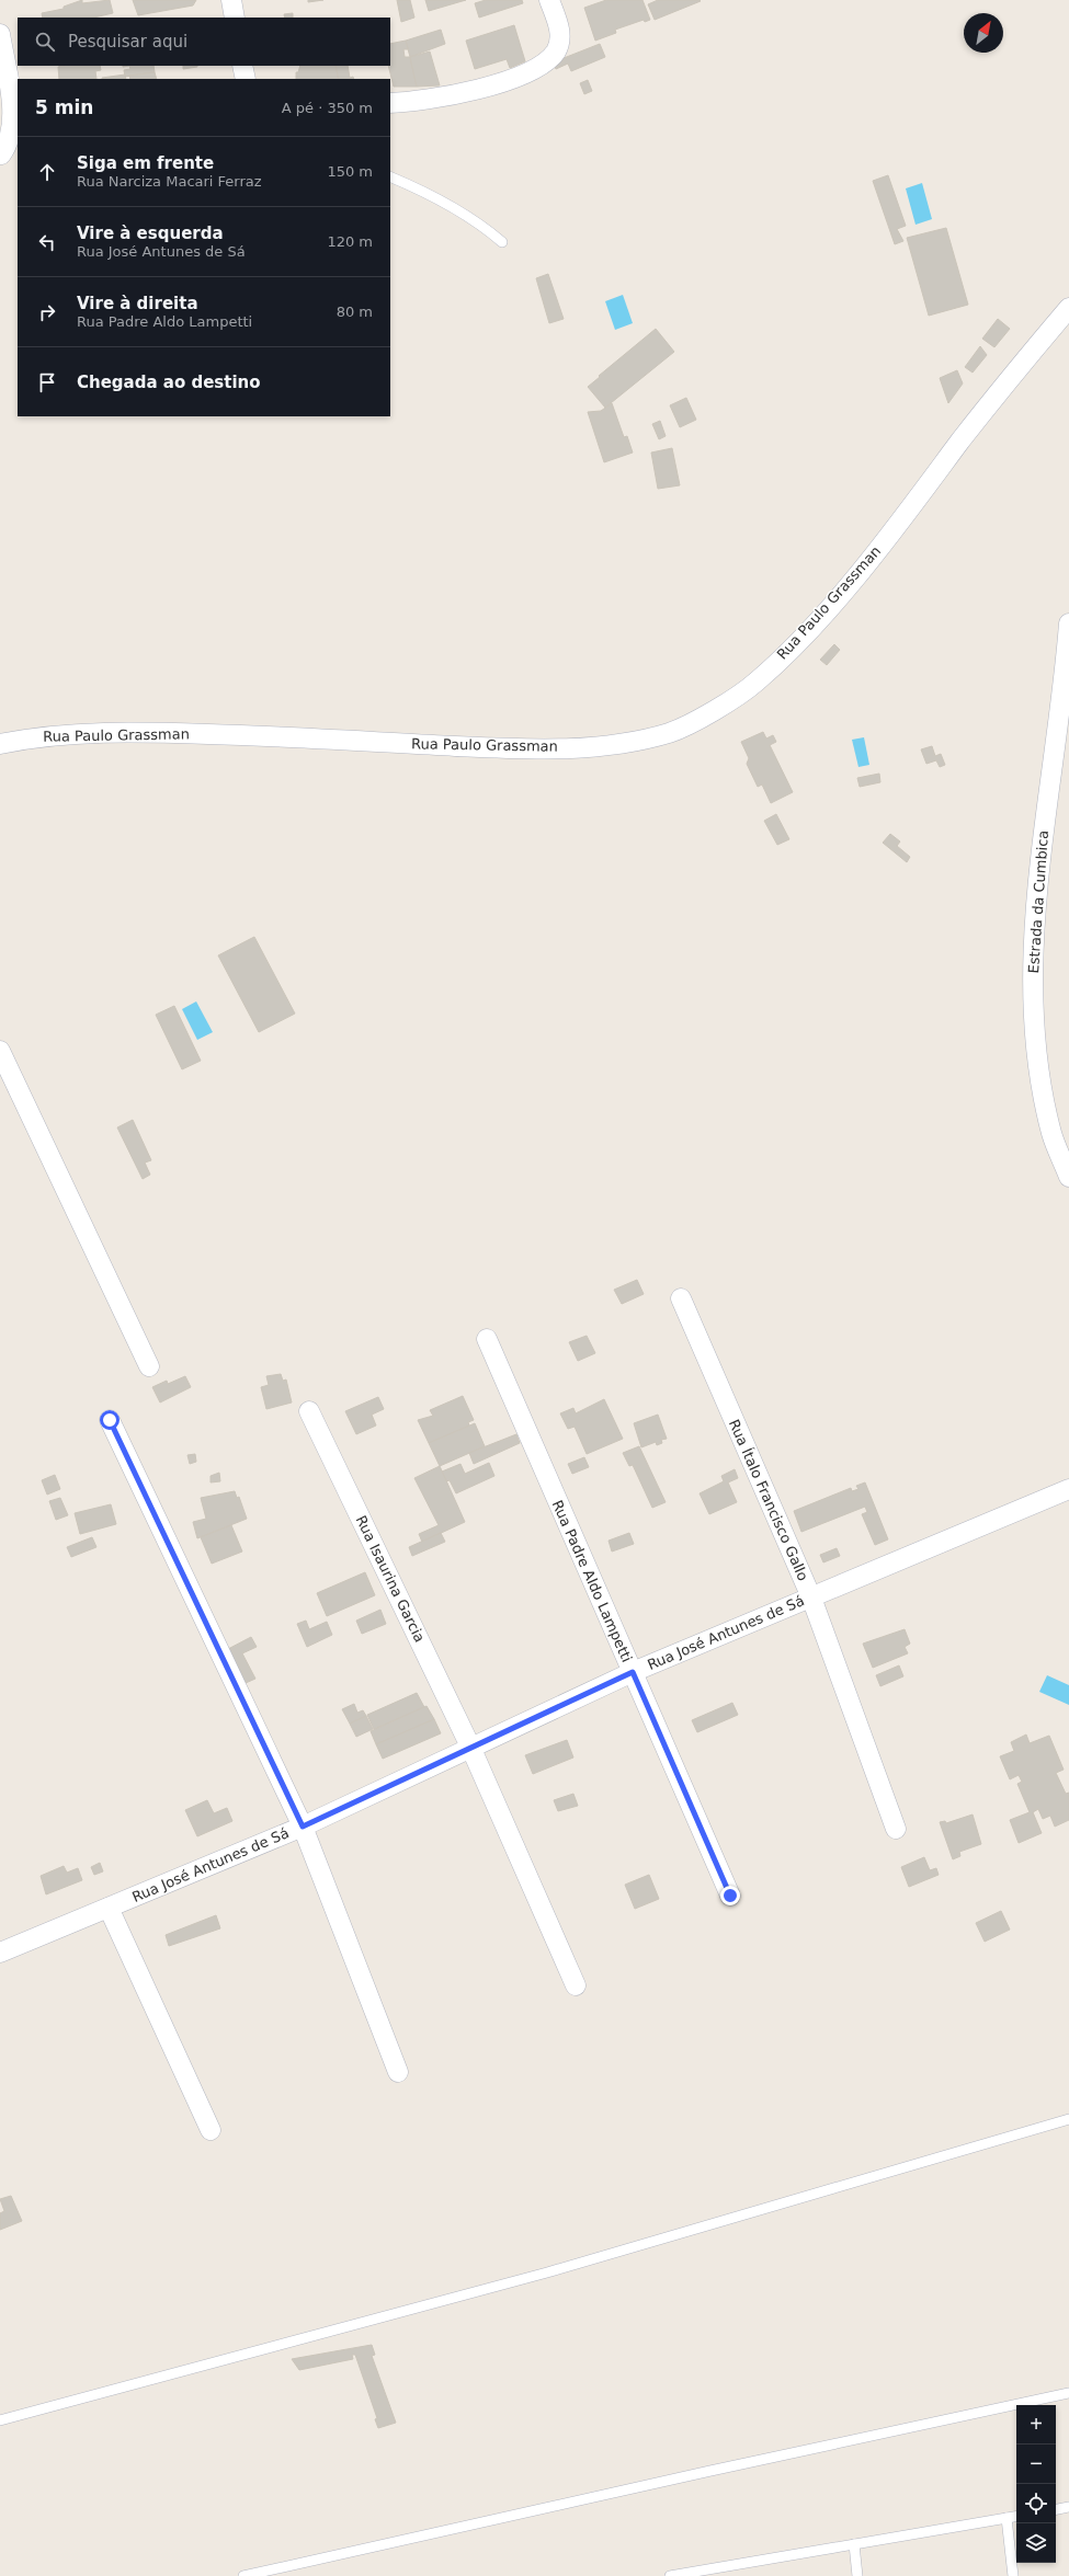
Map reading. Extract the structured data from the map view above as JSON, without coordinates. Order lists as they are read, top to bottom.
{
  "streets": {
    "street": [
      "Rua Paulo Grassman",
      "Estrada da Cumbica",
      "Rua Ítalo Francisco Gallo",
      "Rua Isaurina Garcia",
      "Rua Padre Aldo Lampetti",
      "Rua José Antunes de Sá"
    ]
  },
  "crossings": [
    ["Rua Ítalo Francisco Gallo", "Rua José Antunes de Sá"],
    ["Rua Isaurina Garcia", "Rua José Antunes de Sá"],
    ["Rua Padre Aldo Lampetti", "Rua José Antunes de Sá"]
  ],
  "north": "top right",
  "page": {
    "search": "Pesquisar aqui",
    "heading": ["5 min", "A pé · 350 m"],
    "list": [
      ["Siga em frente", "Rua Narciza Macari Ferraz", "150 m"],
      ["Vire à esquerda", "Rua José Antunes de Sá", "120 m"],
      ["Vire à direita", "Rua Padre Aldo Lampetti", "80 m"],
      "Chegada ao destino"
    ],
    "map_buttons": ["+", "−"]
  }
}
